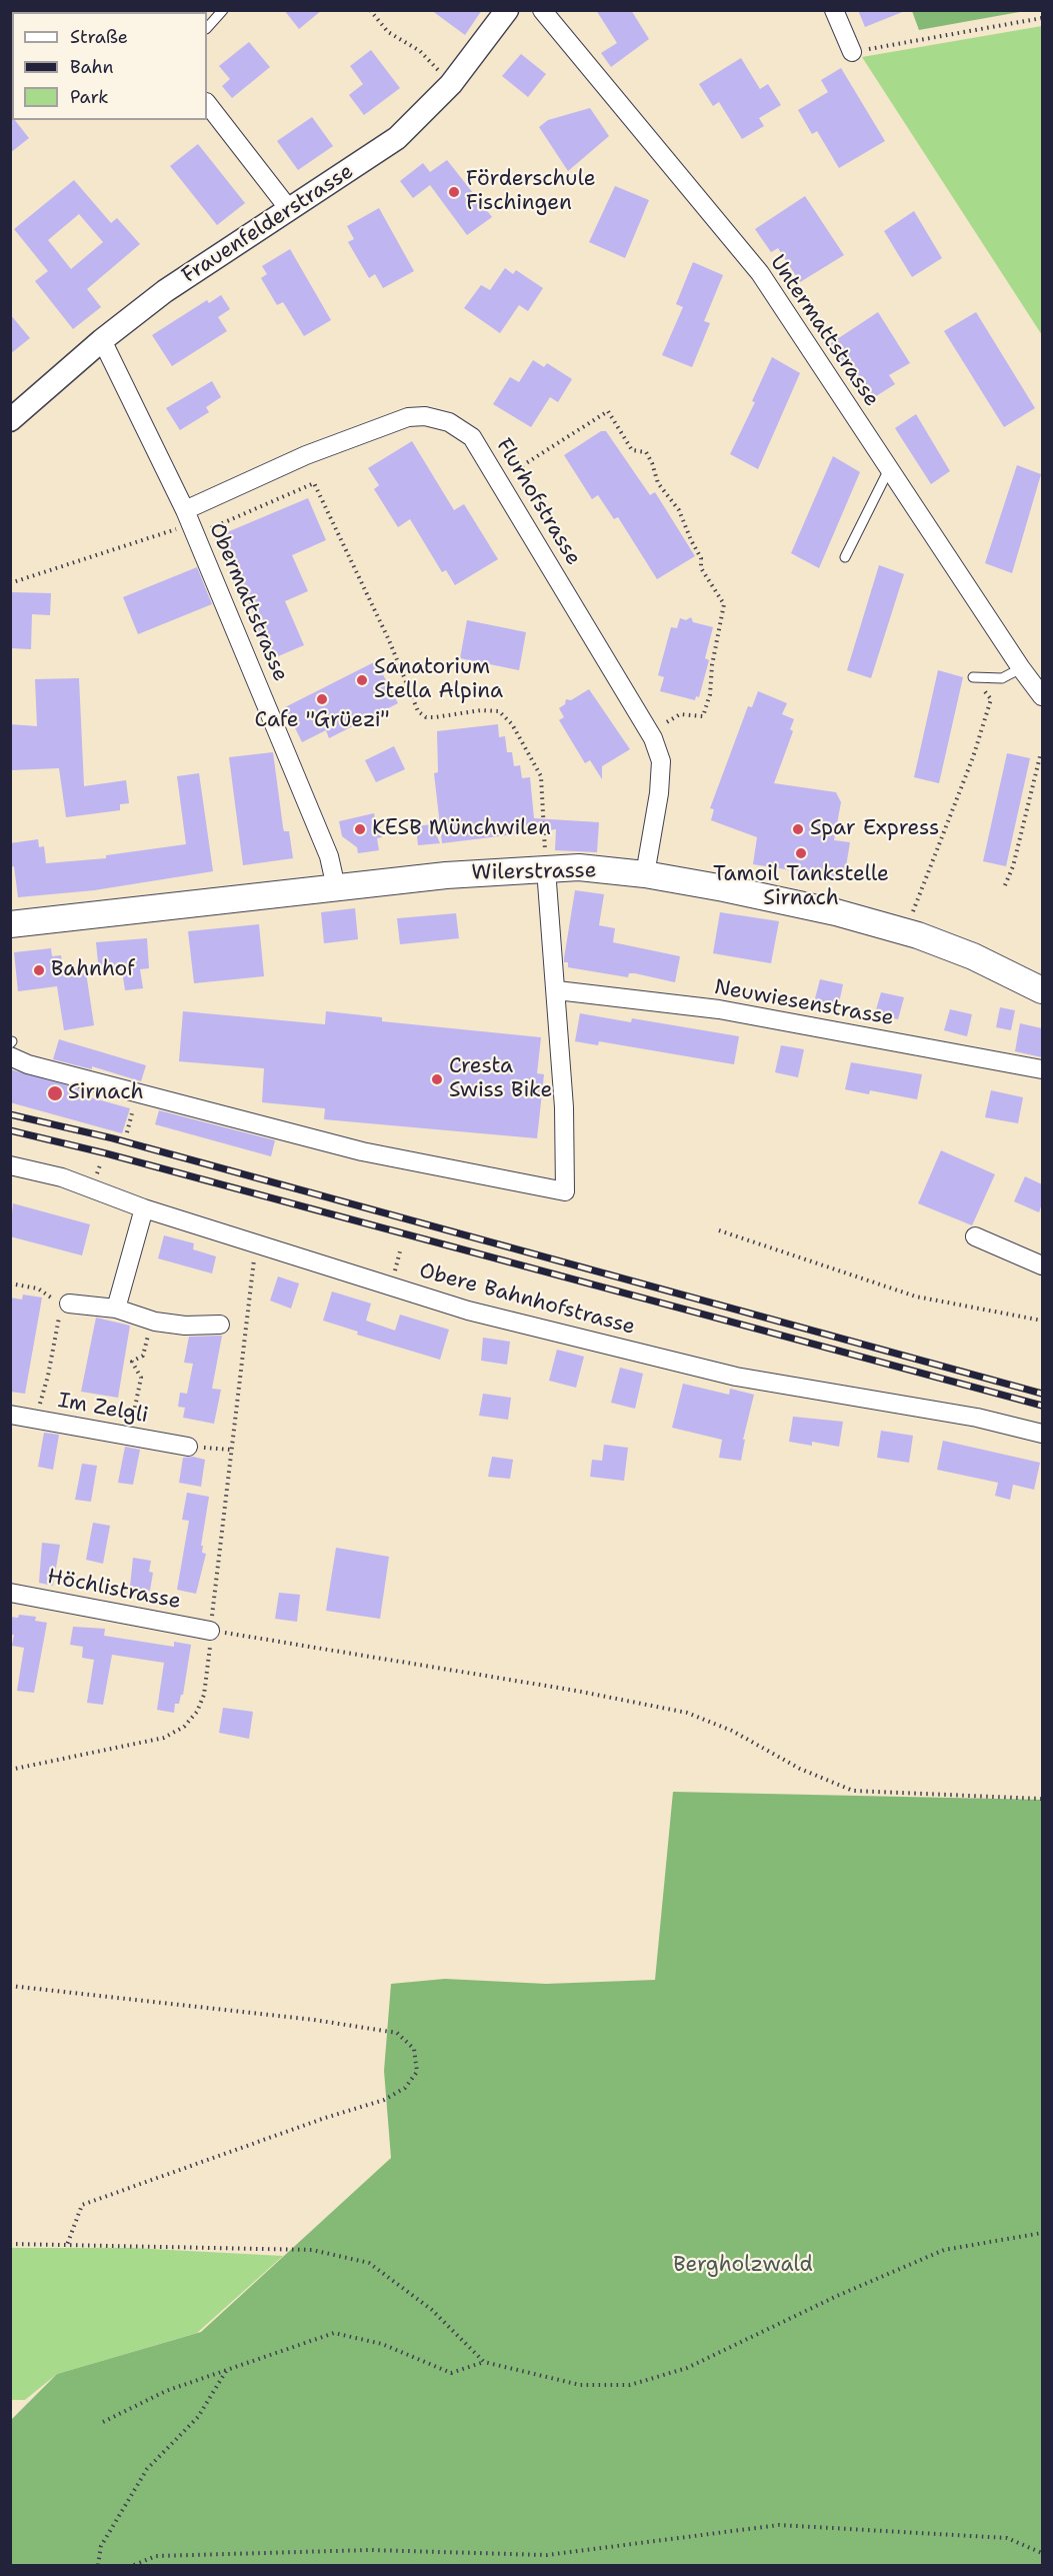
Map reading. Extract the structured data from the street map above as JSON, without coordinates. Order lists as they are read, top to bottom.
{
  "streets": {
    "main road": ["Wilerstrasse"],
    "street": [
      "Frauenfelderstrasse",
      "Untermattstrasse",
      "Flurhofstrasse",
      "Obermattstrasse",
      "Neuwiesenstrasse",
      "Obere Bahnhofstrasse",
      "Im Zelgli",
      "Höchlistrasse"
    ]
  },
  "crossings": [
    ["Frauenfelderstrasse", "Obermattstrasse"],
    ["Flurhofstrasse", "Obermattstrasse"],
    ["Flurhofstrasse", "Wilerstrasse"],
    ["Obermattstrasse", "Wilerstrasse"]
  ],
  "parks": ["Bergholzwald"],
  "places": [
    "Förderschule Fischingen",
    "Sanatorium Stella Alpina",
    "Cafe \"Grüezi\"",
    "KESB Münchwilen",
    "Spar Express",
    "Tamoil Tankstelle Sirnach",
    "Bahnhof",
    "Cresta Swiss Bike",
    "Sirnach"
  ],
  "legend": ["Straße", "Bahn", "Park"]
}
